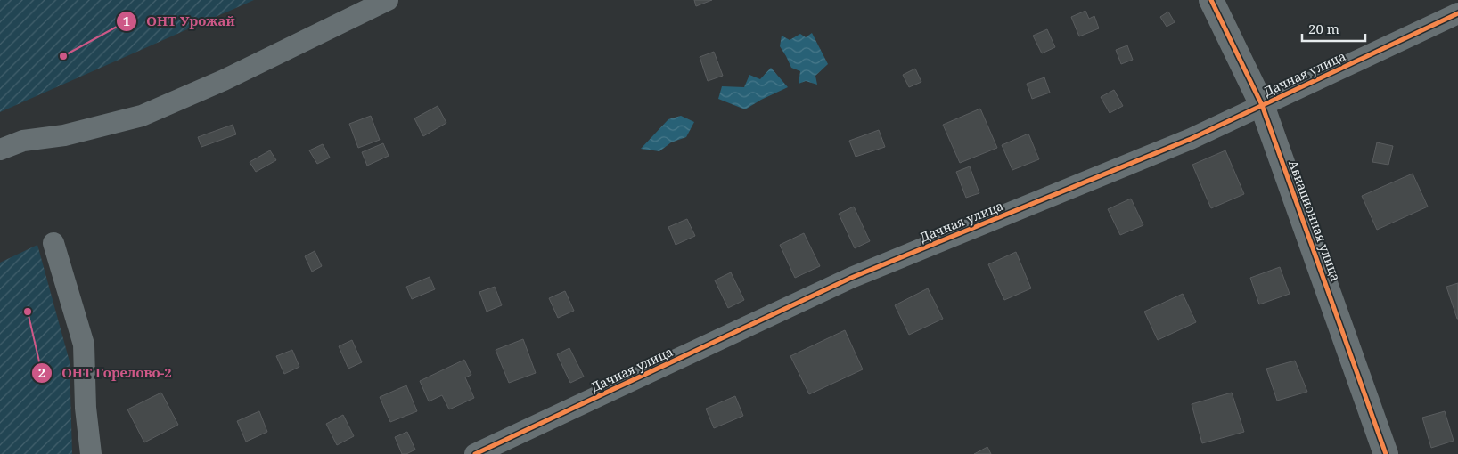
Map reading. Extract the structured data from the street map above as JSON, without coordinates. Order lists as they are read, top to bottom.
{
  "streets": {
    "street": ["Дачная улица", "Авиационная улица"]
  },
  "crossings": [
    ["Дачная улица", "Авиационная улица"]
  ],
  "places": ["ОНТ Урожай", "ОНТ Горелово-2"],
  "scale_bar": "20 m"
}
